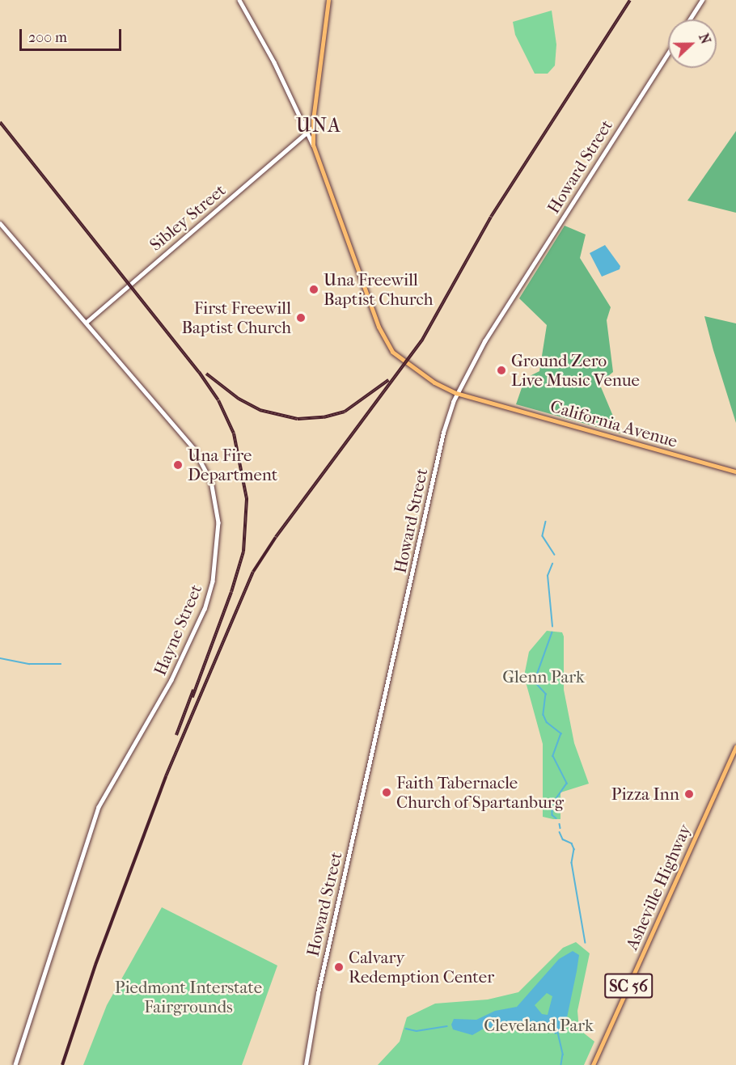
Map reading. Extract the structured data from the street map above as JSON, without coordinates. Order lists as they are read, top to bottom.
{
  "streets": {
    "main road": ["California Avenue", "Asheville Highway", "SC 56"],
    "street": ["Howard Street", "Sibley Street", "Hayne Street"]
  },
  "crossings": [
    ["Howard Street", "California Avenue"],
    ["Sibley Street", "California Avenue"],
    ["Sibley Street", "Hayne Street"]
  ],
  "districts": ["UNA"],
  "parks": ["Glenn Park", "Piedmont Interstate Fairgrounds", "Cleveland Park"],
  "places": [
    "Una Freewill Baptist Church",
    "First Freewill Baptist Church",
    "Ground Zero Live Music Venue",
    "Una Fire Department",
    "Faith Tabernacle Church of Spartanburg",
    "Pizza Inn",
    "Calvary Redemption Center"
  ],
  "scale_bar": "200 m",
  "north": "right"
}
